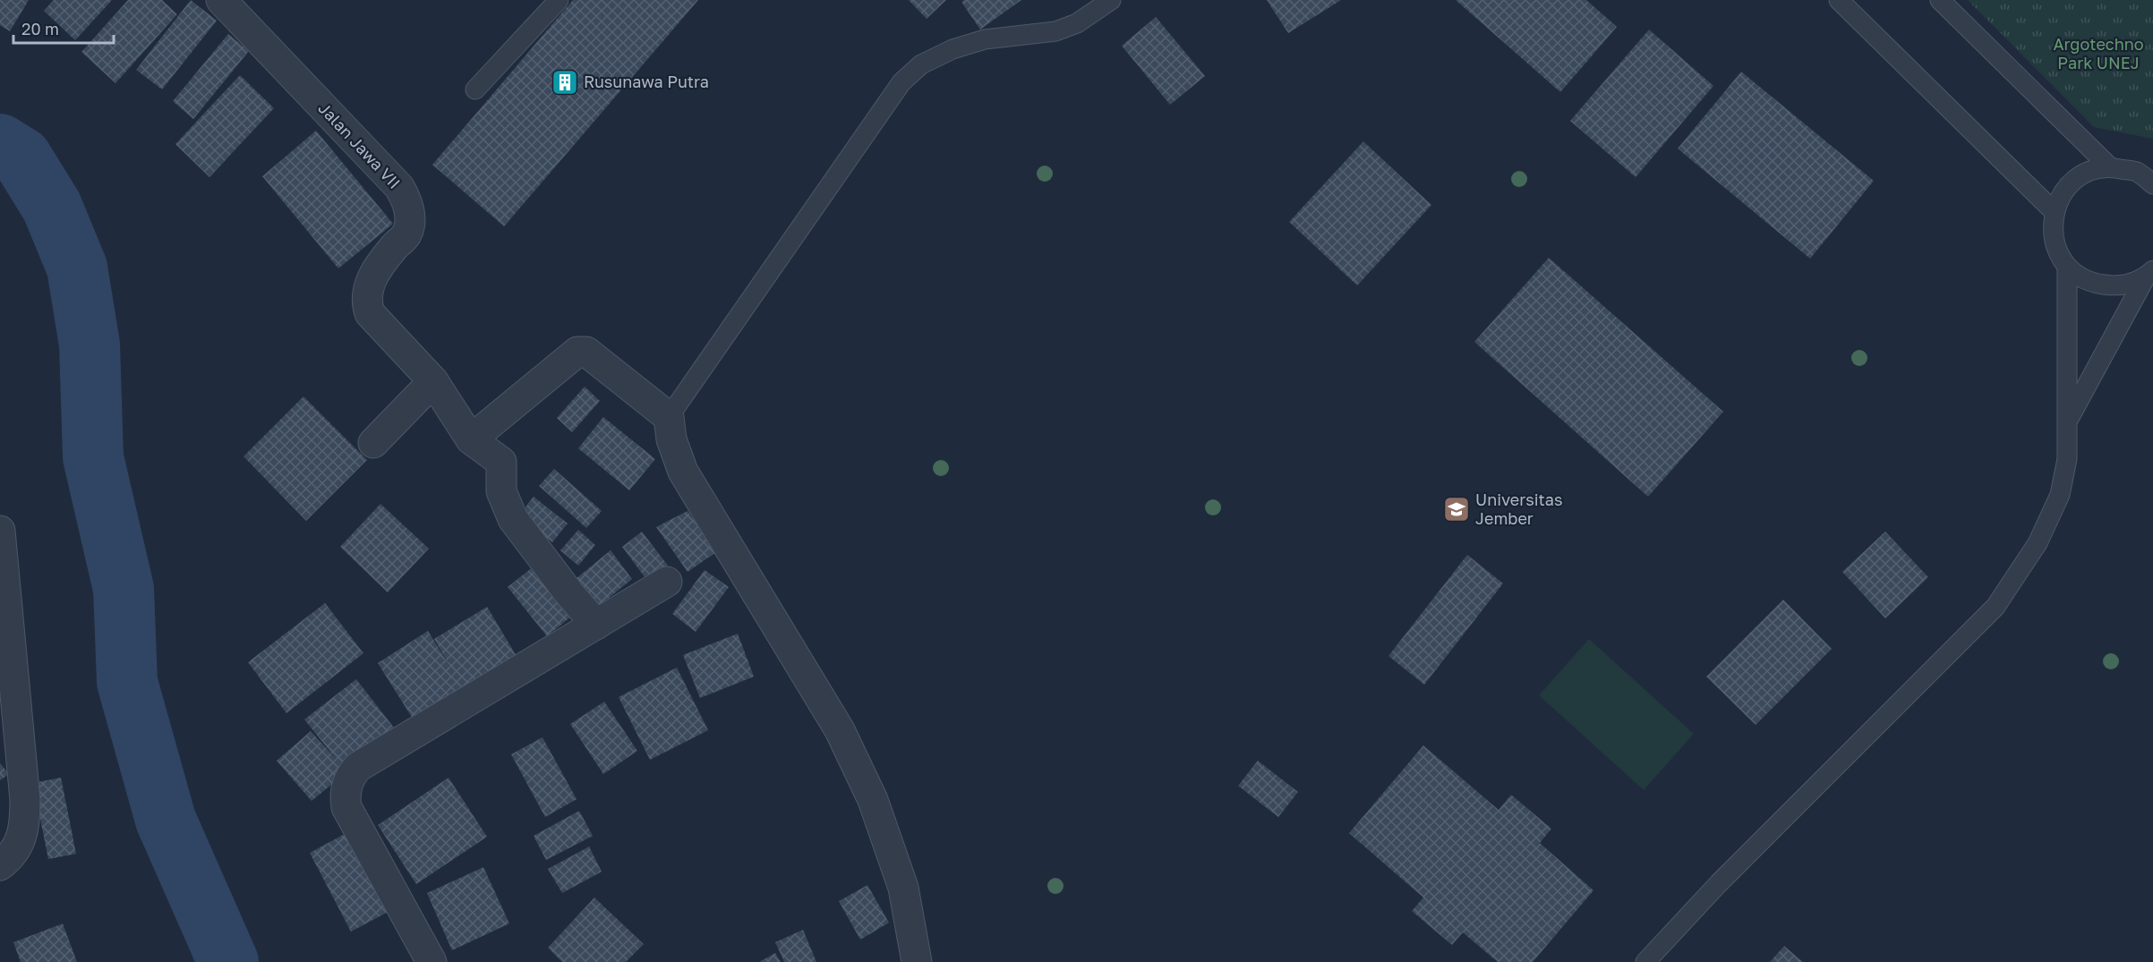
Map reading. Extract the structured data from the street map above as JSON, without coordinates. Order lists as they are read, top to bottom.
{
  "streets": {
    "street": ["Jalan Jawa VII"]
  },
  "parks": ["Argotechno Park UNEJ"],
  "places": {
    "building": ["Rusunawa Putra"],
    "school or university": ["Universitas Jember"]
  },
  "scale_bar": "20 m"
}
